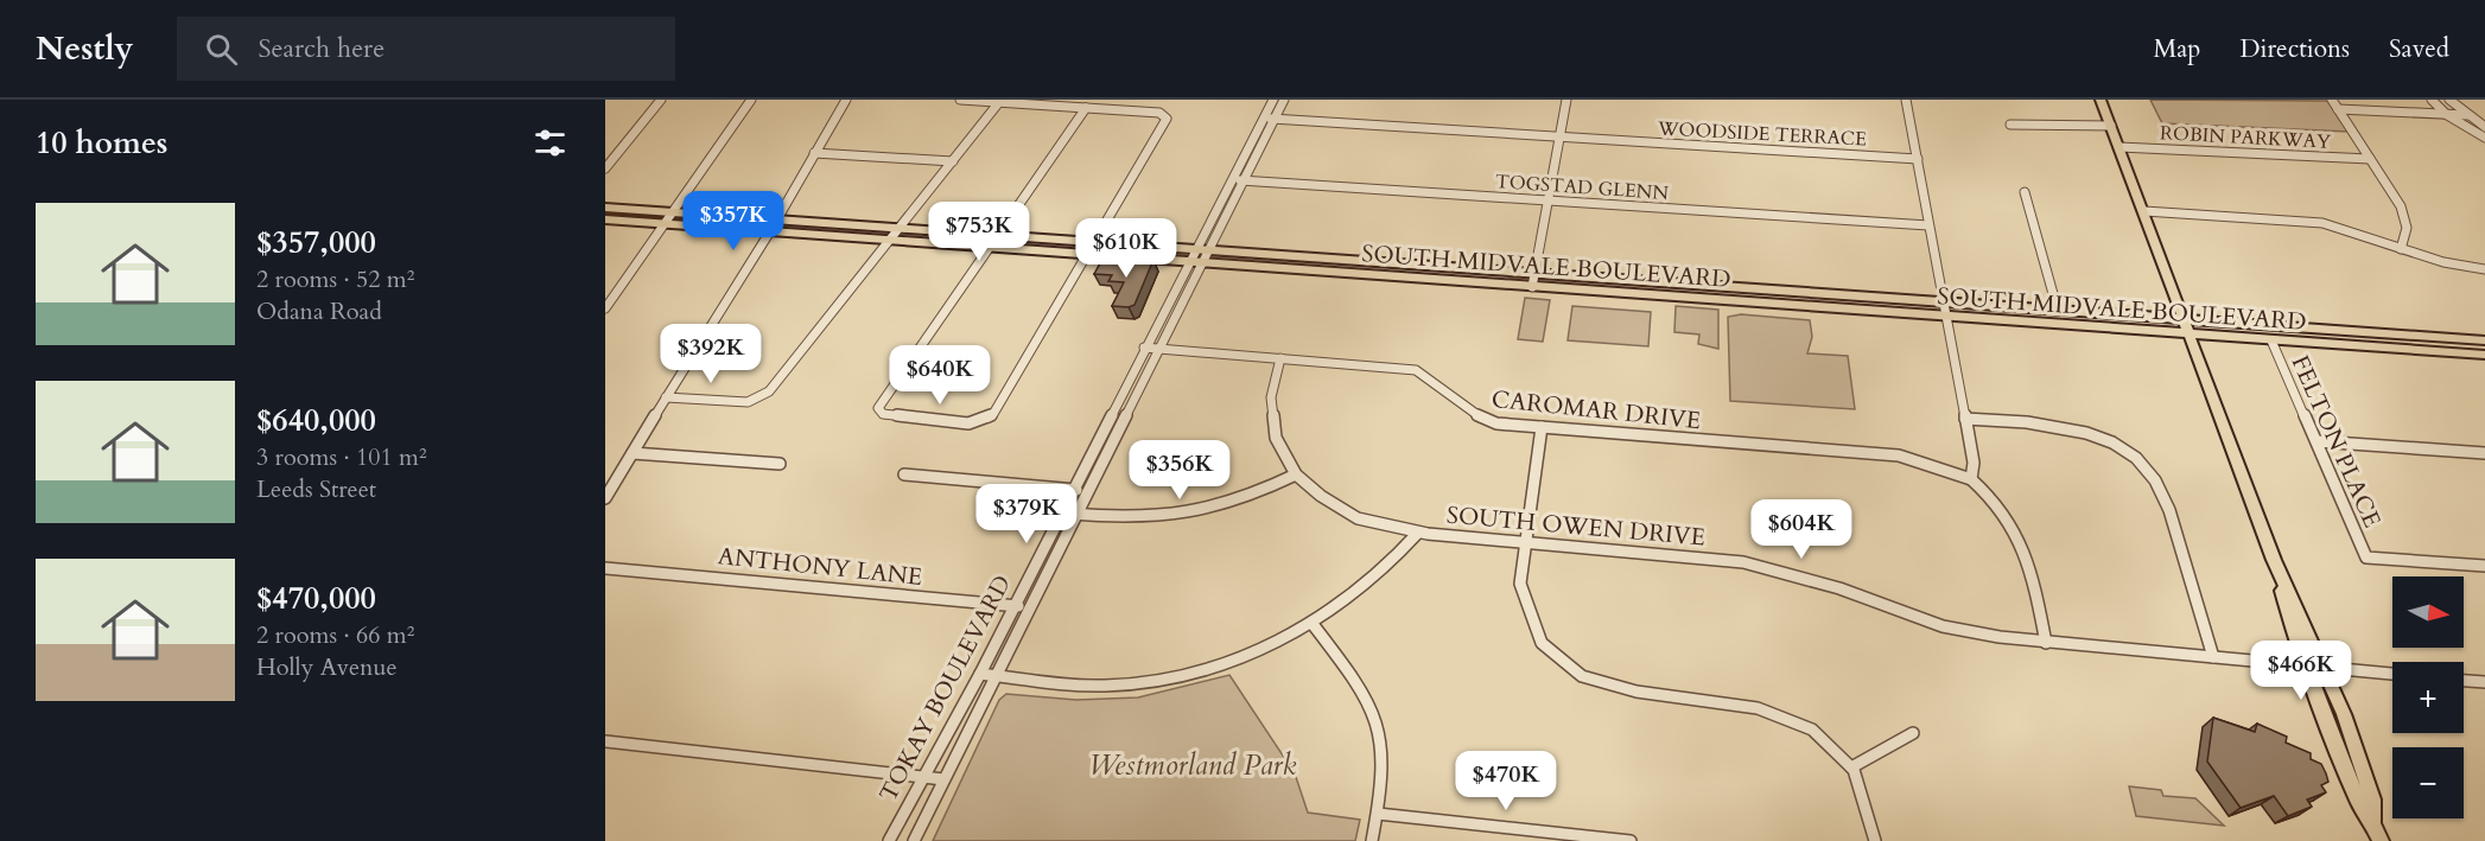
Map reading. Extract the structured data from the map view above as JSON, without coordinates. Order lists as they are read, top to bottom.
{
  "streets": {
    "main road": ["SOUTH MIDVALE BOULEVARD"],
    "street": [
      "WOODSIDE TERRACE",
      "ROBIN PARKWAY",
      "TOGSTAD GLENN",
      "CAROMAR DRIVE",
      "FELTON PLACE",
      "SOUTH OWEN DRIVE",
      "ANTHONY LANE",
      "TOKAY BOULEVARD"
    ]
  },
  "crossings": [
    ["WOODSIDE TERRACE", "TOKAY BOULEVARD"],
    ["TOGSTAD GLENN", "TOKAY BOULEVARD"],
    ["SOUTH MIDVALE BOULEVARD", "FELTON PLACE"],
    ["SOUTH MIDVALE BOULEVARD", "TOKAY BOULEVARD"],
    ["CAROMAR DRIVE", "SOUTH OWEN DRIVE"],
    ["CAROMAR DRIVE", "TOKAY BOULEVARD"],
    ["ANTHONY LANE", "TOKAY BOULEVARD"]
  ],
  "parks": ["Westmorland Park"],
  "north": "right",
  "page": {
    "header": "Nestly",
    "search": "Search here",
    "nav": ["Map", "Directions", "Saved"],
    "heading": "10 homes",
    "list": [
      {
        "name": "$357,000",
        "note": "2 rooms · 52 m² · Odana Road"
      },
      {
        "name": "$640,000",
        "note": "3 rooms · 101 m² · Leeds Street"
      },
      {
        "name": "$470,000",
        "note": "2 rooms · 66 m² · Holly Avenue"
      }
    ],
    "price": [
      "$357K",
      "$753K",
      "$610K",
      "$392K",
      "$640K",
      "$356K",
      "$379K",
      "$604K",
      "$466K",
      "$470K"
    ],
    "map_buttons": ["+", "−"]
  }
}
